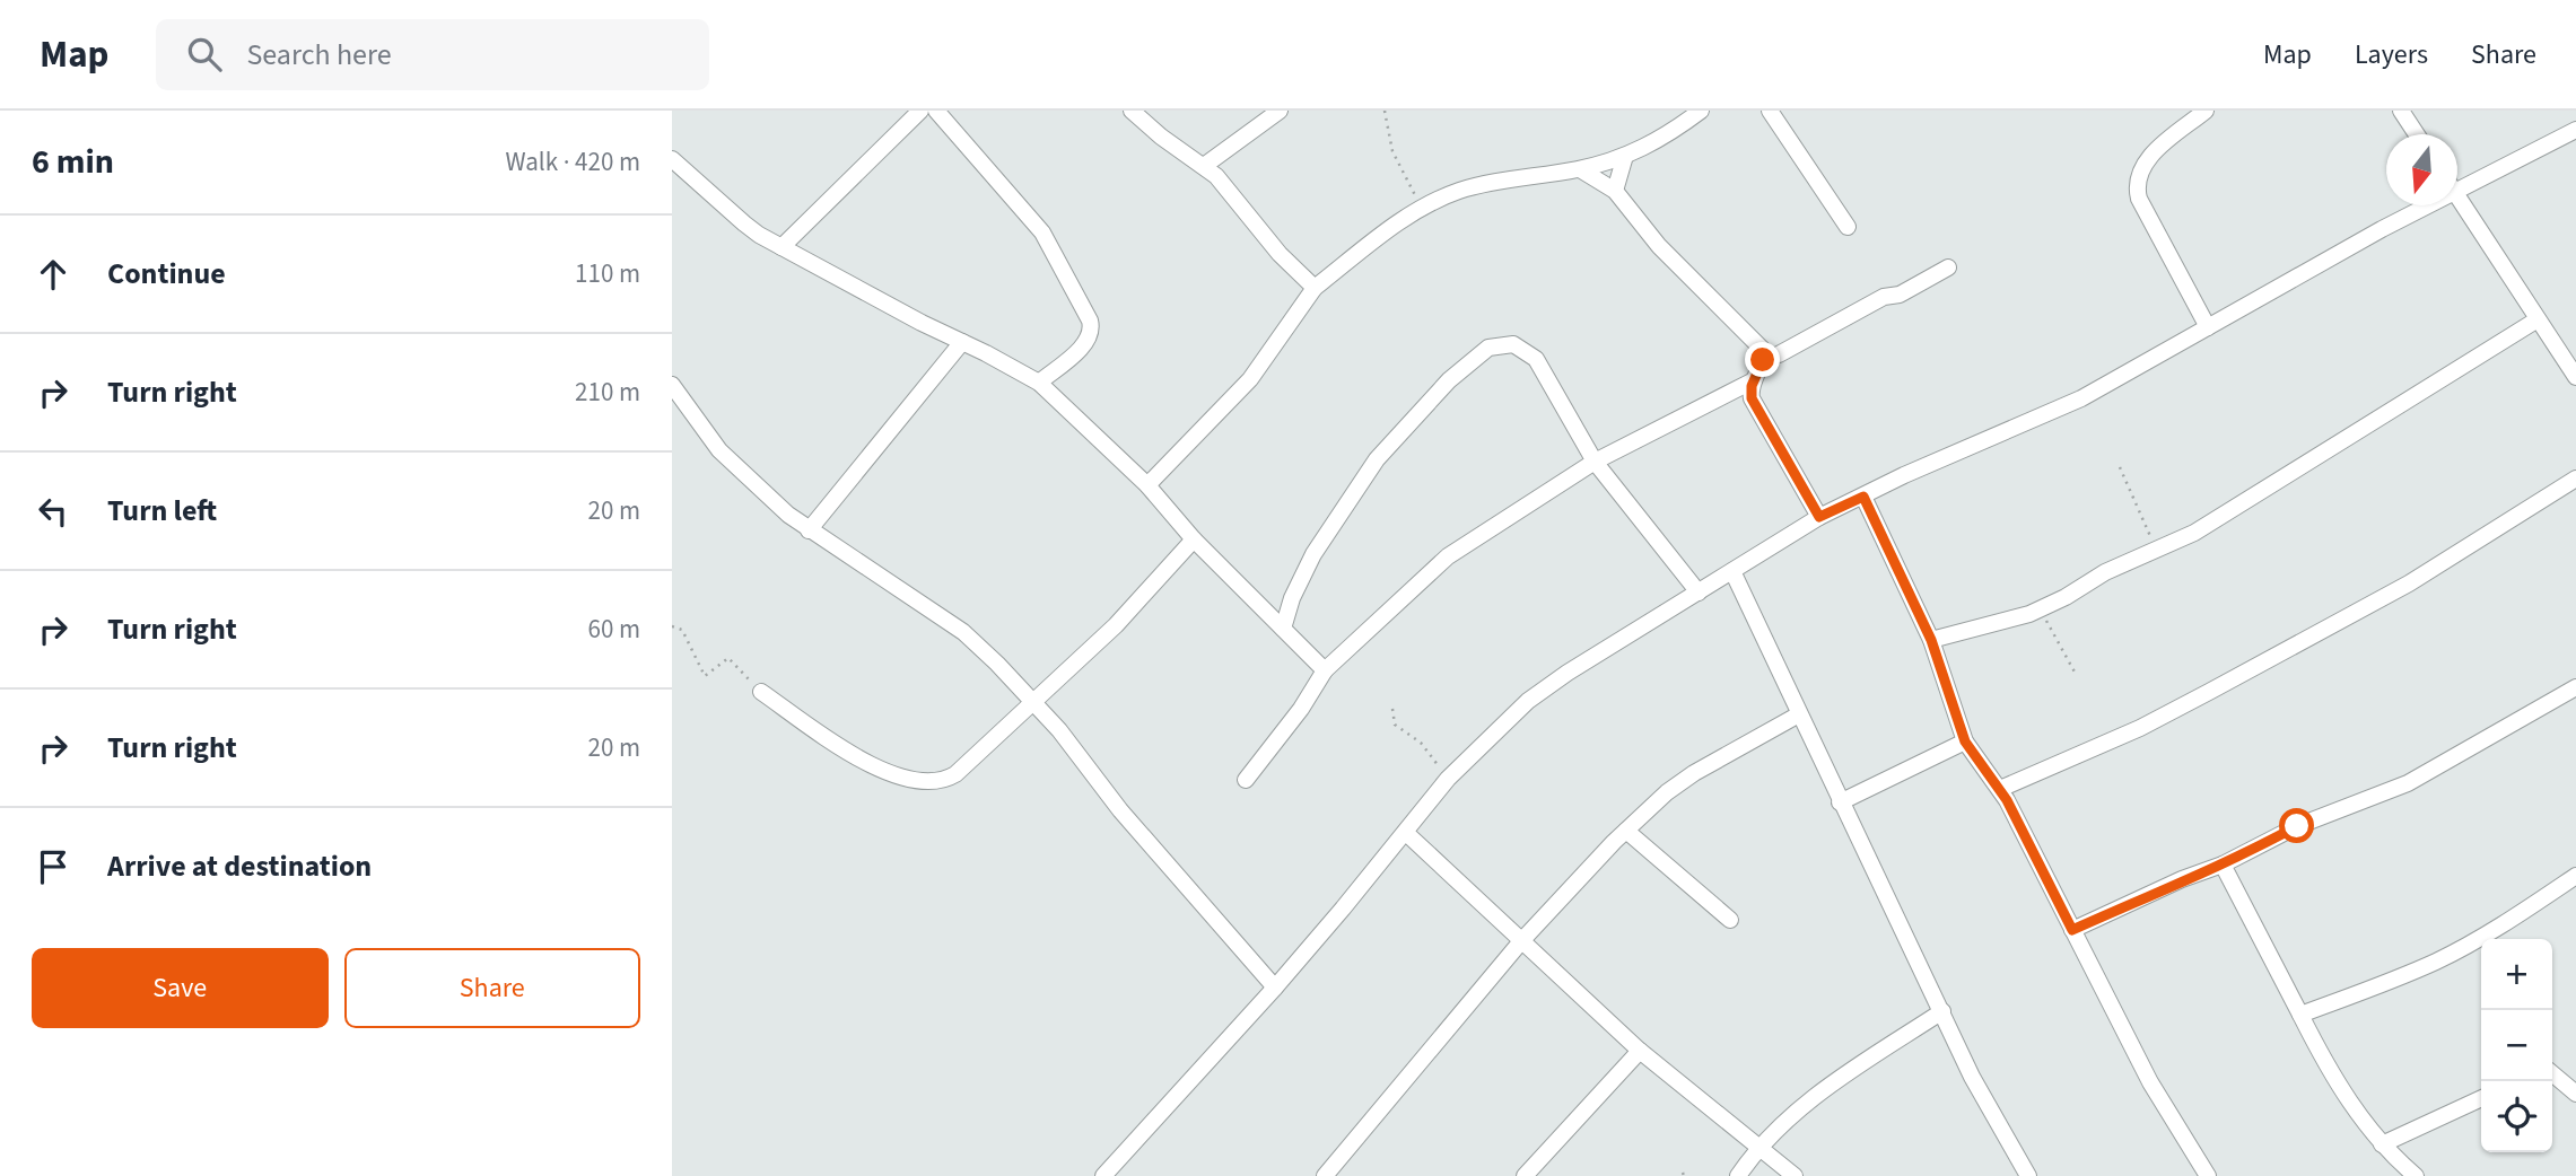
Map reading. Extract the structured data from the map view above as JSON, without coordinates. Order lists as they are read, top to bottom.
{
  "north": "bottom",
  "page": {
    "header": "Map",
    "search": "Search here",
    "nav": ["Map", "Layers", "Share"],
    "heading": ["6 min", "Walk · 420 m"],
    "list": [
      ["Continue", "110 m"],
      ["Turn right", "210 m"],
      ["Turn left", "20 m"],
      ["Turn right", "60 m"],
      ["Turn right", "20 m"],
      "Arrive at destination"
    ],
    "buttons": ["Save", "Share"],
    "map_buttons": ["+", "−"]
  }
}
